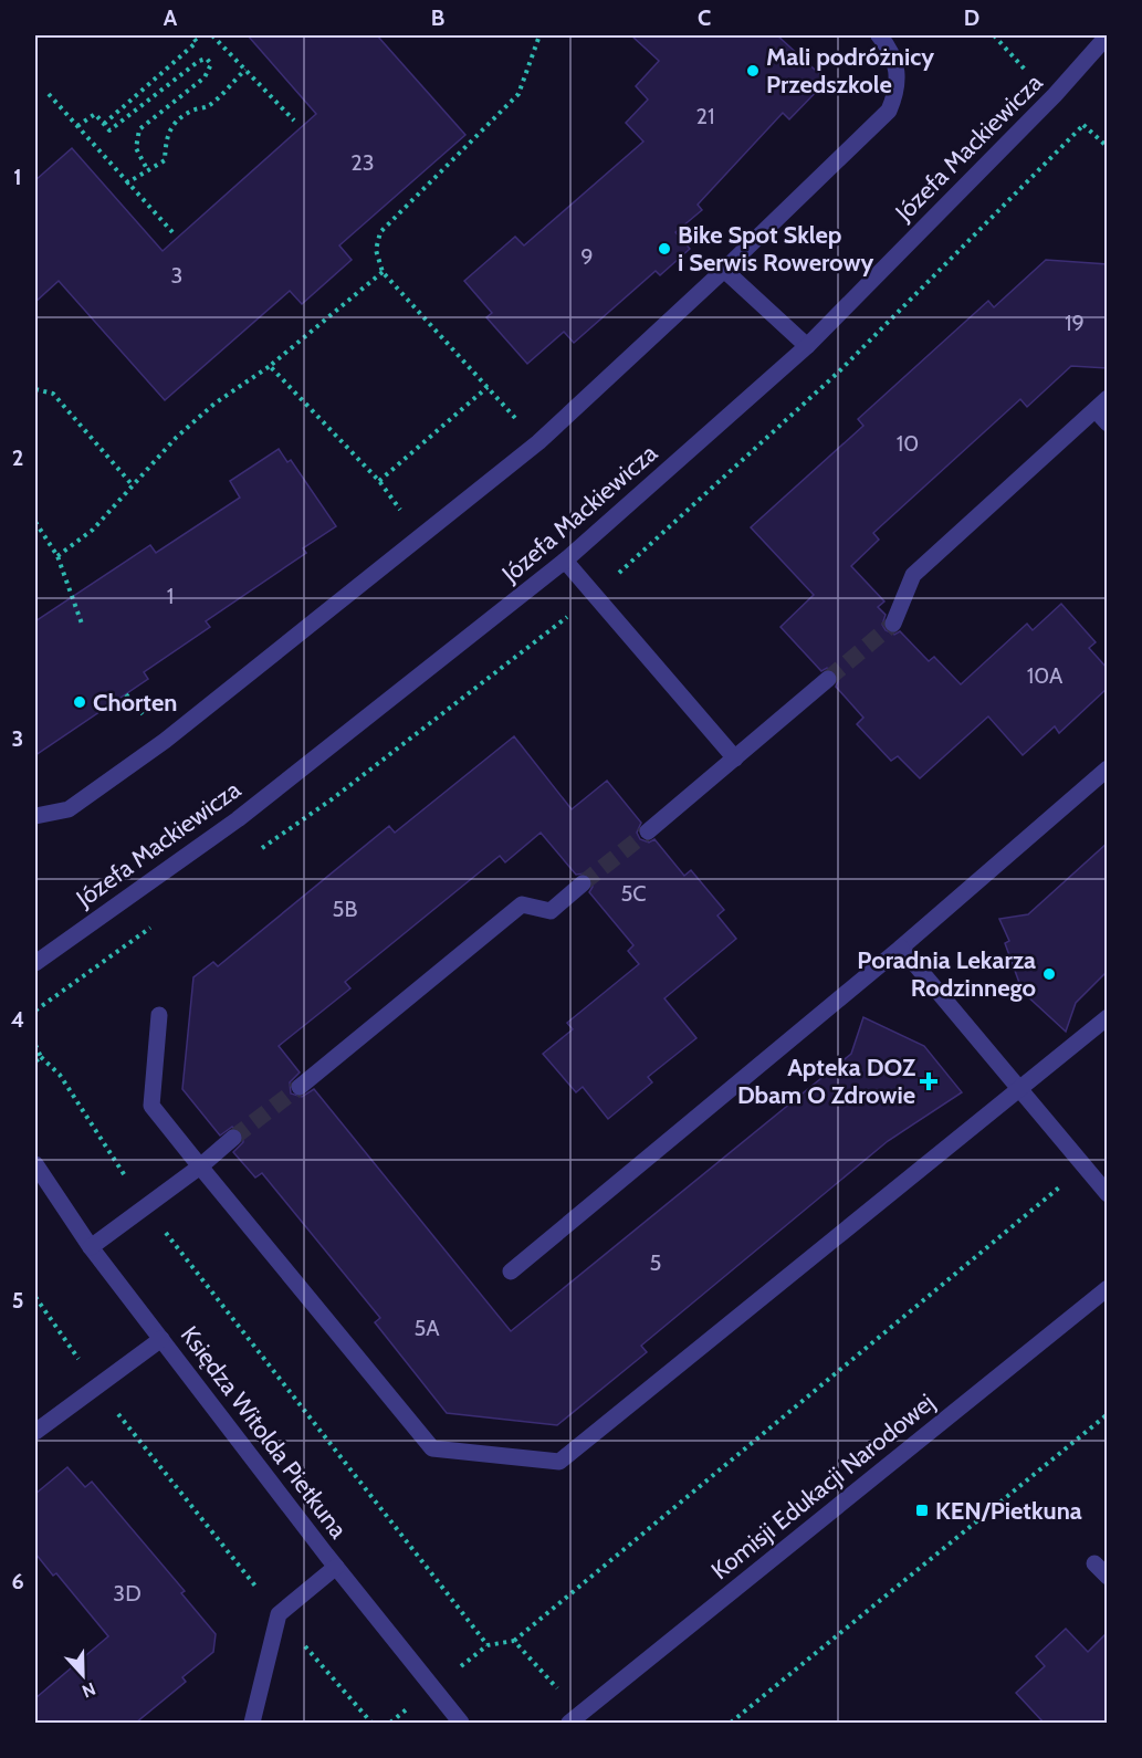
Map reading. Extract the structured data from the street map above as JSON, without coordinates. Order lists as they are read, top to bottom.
{
  "streets": {
    "street": ["Józefa Mackiewicza", "Księdza Witolda Pietkuna", "Komisji Edukacji Narodowej"]
  },
  "places": {
    "other": [
      "Mali podróżnicy Przedszkole",
      "Bike Spot Sklep i Serwis Rowerowy",
      "Chorten",
      "Poradnia Lekarza Rodzinnego"
    ],
    "health": ["Apteka DOZ Dbam O Zdrowie"],
    "transit": ["KEN/Pietkuna"]
  },
  "house_numbers": [
    "21",
    "23",
    "9",
    "3",
    "19",
    "10",
    "1",
    "10A",
    "5C",
    "5B",
    "5",
    "5A",
    "3D"
  ],
  "north": "bottom",
  "grid": {
    "columns": [
      "A",
      "B",
      "C",
      "D"
    ],
    "rows": [
      "1",
      "2",
      "3",
      "4",
      "5",
      "6"
    ]
  }
}
